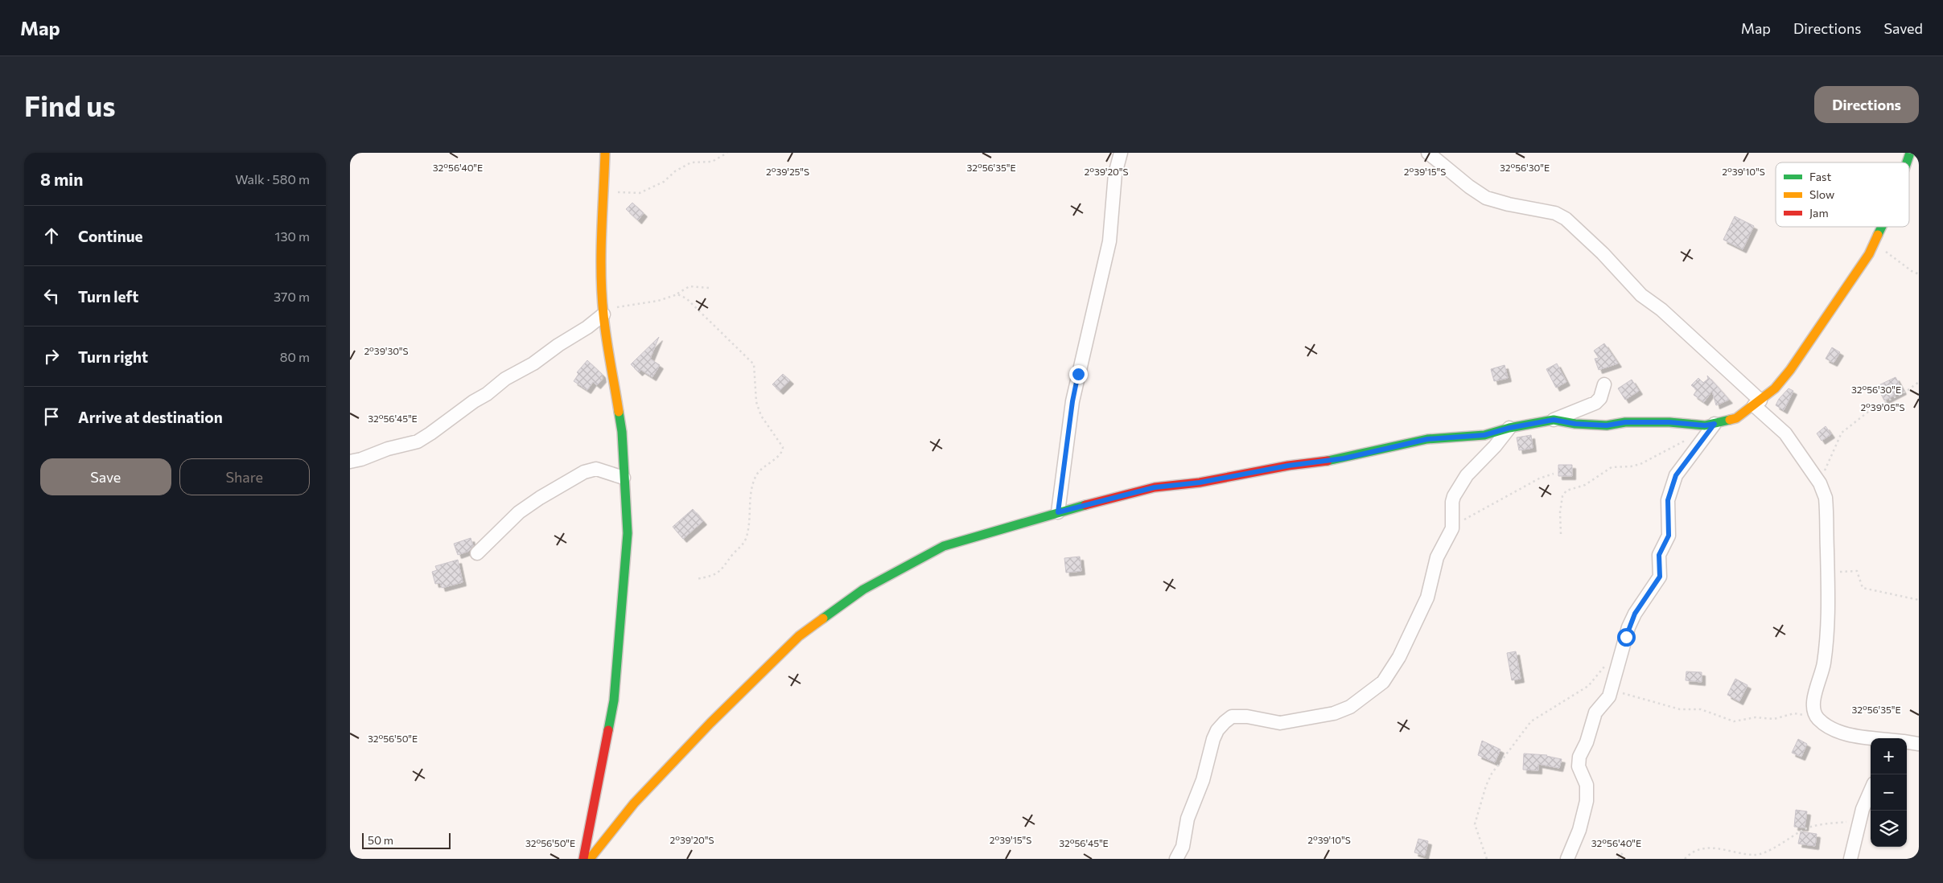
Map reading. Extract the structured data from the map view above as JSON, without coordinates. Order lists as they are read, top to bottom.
{
  "legend": ["Fast", "Slow", "Jam"],
  "scale_bar": "50 m",
  "page": {
    "header": "Map",
    "nav": ["Map", "Directions", "Saved"],
    "buttons": [
      "Directions",
      ["Save", "Share"]
    ],
    "title": "Find us",
    "heading": ["8 min", "Walk · 580 m"],
    "list": [
      ["Continue", "130 m"],
      ["Turn left", "370 m"],
      ["Turn right", "80 m"],
      "Arrive at destination"
    ],
    "map_buttons": ["+", "−"],
    "scale": "50 m"
  },
  "coordinates": [
    "32°56'40\"E",
    "32°56'35\"E",
    "32°56'30\"E",
    "2°39'25\"S",
    "2°39'20\"S",
    "2°39'15\"S",
    "2°39'10\"S",
    "2°39'30\"S",
    "2°39'05\"S",
    "32°56'45\"E",
    "32°56'50\"E"
  ]
}
